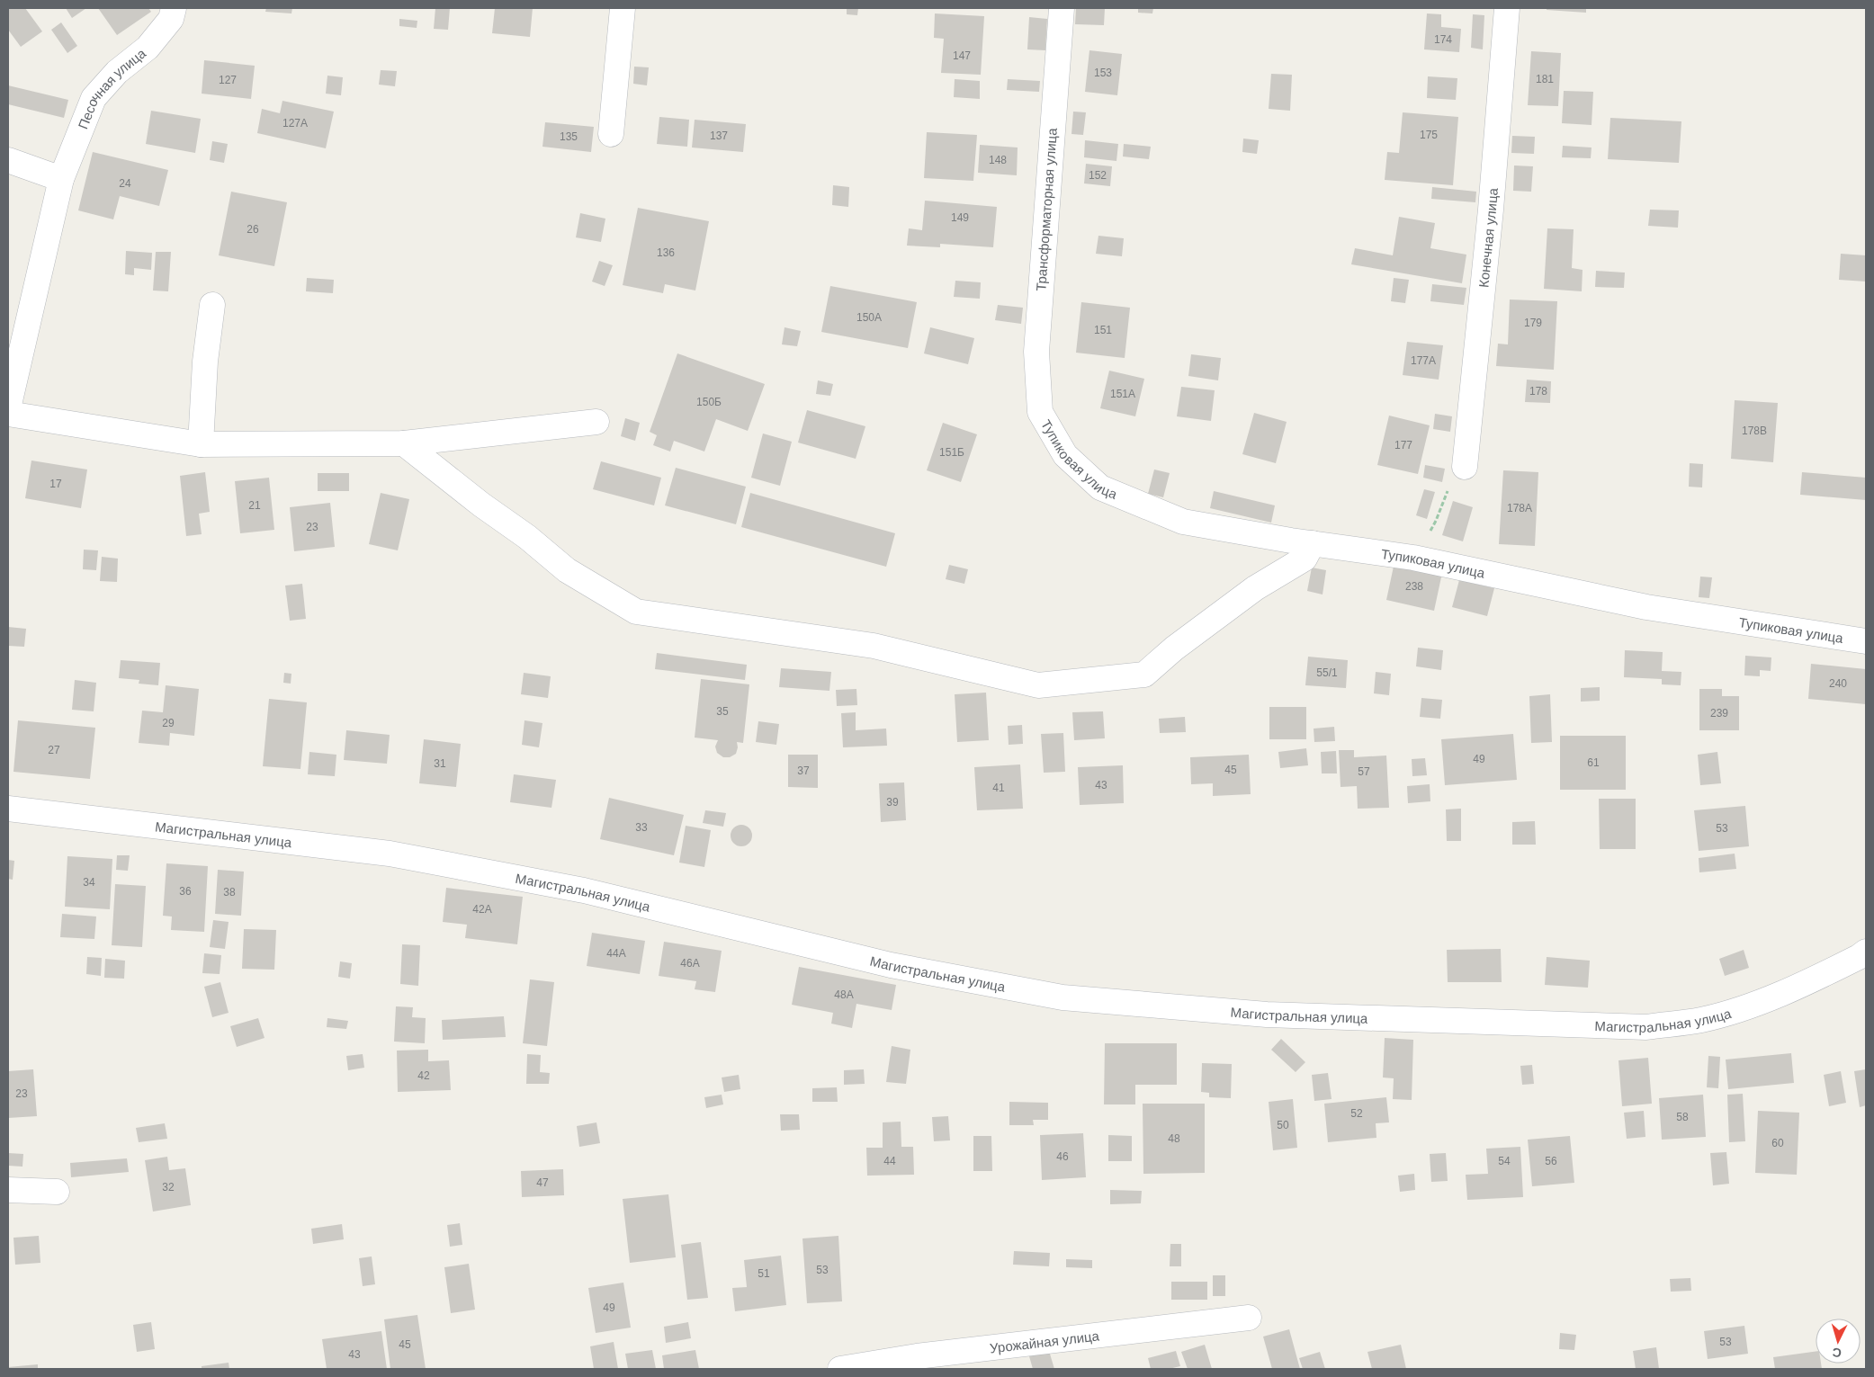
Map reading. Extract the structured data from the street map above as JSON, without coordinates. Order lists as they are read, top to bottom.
{
  "streets": {
    "street": [
      "Песочная улица",
      "Трансформаторная улица",
      "Конечная улица",
      "Тупиковая улица",
      "Магистральная улица",
      "Урожайная улица"
    ]
  },
  "crossings": [
    ["Трансформаторная улица", "Тупиковая улица"]
  ],
  "house_numbers": [
    "174",
    "147",
    "153",
    "181",
    "127",
    "127А",
    "175",
    "137",
    "135",
    "148",
    "152",
    "24",
    "149",
    "26",
    "136",
    "150А",
    "179",
    "151",
    "177А",
    "178",
    "151А",
    "150Б",
    "178В",
    "177",
    "151Б",
    "17",
    "21",
    "178А",
    "23",
    "238",
    "55/1",
    "240",
    "35",
    "239",
    "29",
    "27",
    "49",
    "61",
    "31",
    "45",
    "37",
    "57",
    "43",
    "41",
    "39",
    "33",
    "53",
    "34",
    "36",
    "38",
    "42А",
    "44А",
    "46А",
    "48А",
    "42",
    "23",
    "52",
    "58",
    "50",
    "48",
    "60",
    "46",
    "44",
    "54",
    "56",
    "47",
    "32",
    "53",
    "51",
    "49",
    "53",
    "45",
    "43"
  ],
  "north": "bottom"
}
